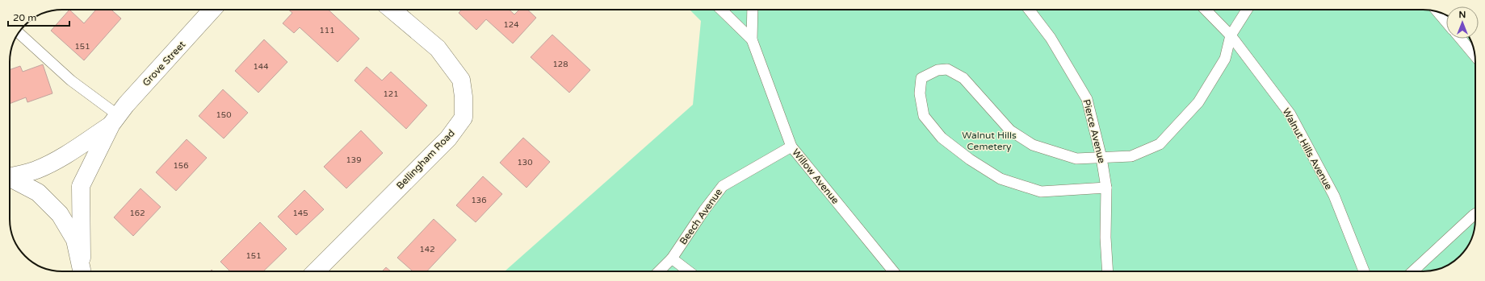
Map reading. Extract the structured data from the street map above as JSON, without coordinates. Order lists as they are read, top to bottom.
{
  "streets": {
    "main road": ["Grove Street", "Bellingham Road"],
    "lane": [
      "Pierce Avenue",
      "Walnut Hills Avenue",
      "Willow Avenue",
      "Beech Avenue"
    ]
  },
  "crossings": [
    ["Willow Avenue", "Beech Avenue"]
  ],
  "parks": ["Walnut Hills Cemetery"],
  "house_numbers": [
    "124",
    "111",
    "151",
    "128",
    "144",
    "121",
    "150",
    "139",
    "130",
    "156",
    "136",
    "162",
    "145",
    "142",
    "151"
  ],
  "scale_bar": "20 m",
  "north": "top"
}
